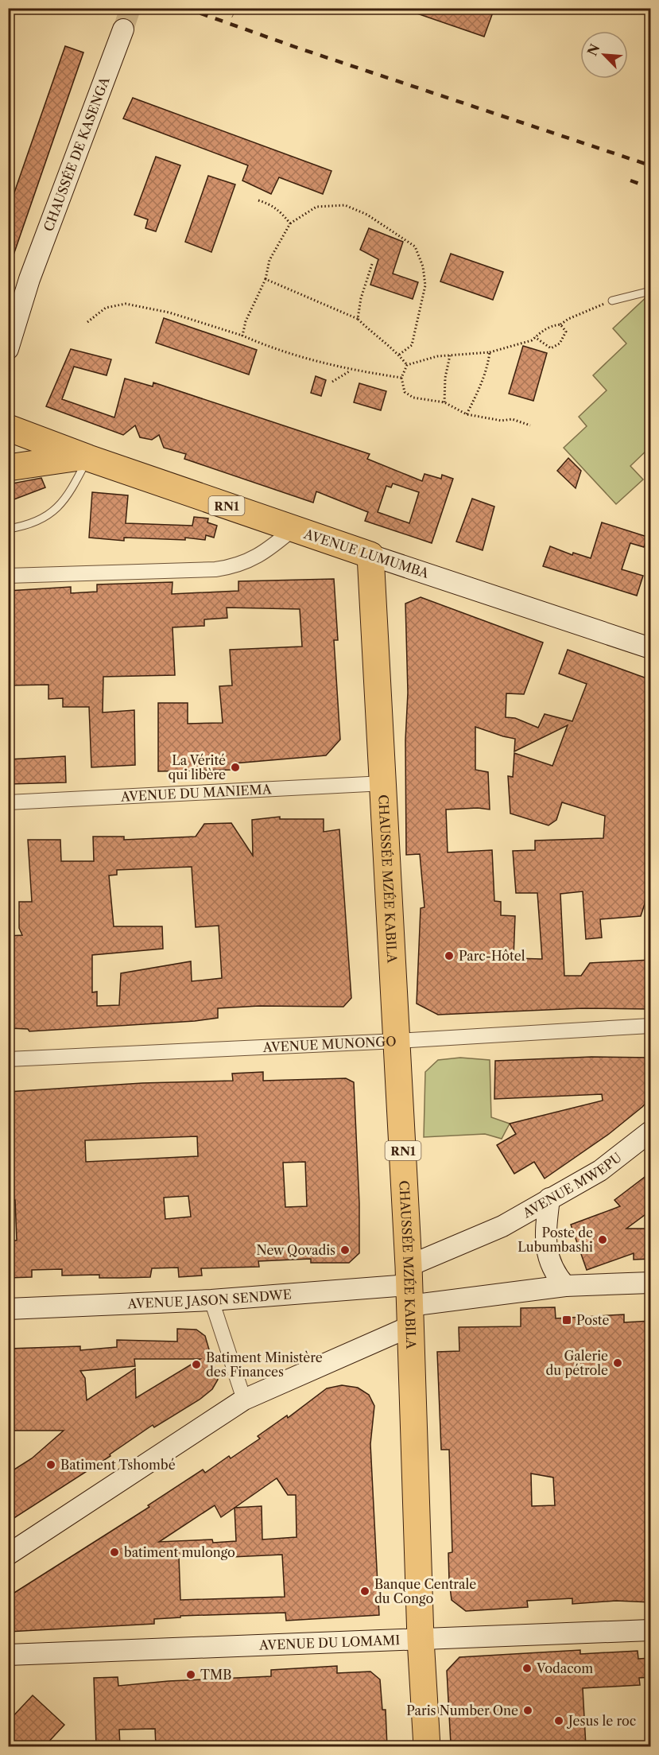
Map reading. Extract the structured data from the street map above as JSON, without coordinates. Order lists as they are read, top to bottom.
{
  "streets": {
    "highway": ["RN1", "AVENUE LUMUMBA", "CHAUSSÉE MZÉE KABILA"],
    "main road": [
      "CHAUSSÉE DE KASENGA",
      "AVENUE MWEPU",
      "AVENUE JASON SENDWE",
      "AVENUE DU LOMAMI"
    ],
    "street": ["AVENUE DU MANIEMA", "AVENUE MUNONGO"]
  },
  "crossings": [
    ["AVENUE LUMUMBA", "CHAUSSÉE MZÉE KABILA"],
    ["AVENUE DU MANIEMA", "CHAUSSÉE MZÉE KABILA"],
    ["CHAUSSÉE MZÉE KABILA", "AVENUE MUNONGO"],
    ["CHAUSSÉE MZÉE KABILA", "AVENUE MWEPU"],
    ["CHAUSSÉE MZÉE KABILA", "AVENUE JASON SENDWE"],
    ["CHAUSSÉE MZÉE KABILA", "AVENUE DU LOMAMI"],
    ["AVENUE MWEPU", "AVENUE JASON SENDWE"]
  ],
  "places": {
    "other": [
      "La Vérité qui libère",
      "Parc-Hôtel",
      "Poste de Lubumbashi",
      "New Qovadis",
      "Galerie du pétrole",
      "Batiment Ministère des Finances",
      "Batiment Tshombé",
      "batiment mulongo",
      "Banque Centrale du Congo",
      "Vodacom",
      "TMB",
      "Paris Number One",
      "Jesus le roc"
    ],
    "transit": ["Poste"]
  },
  "north": "top left"
}
